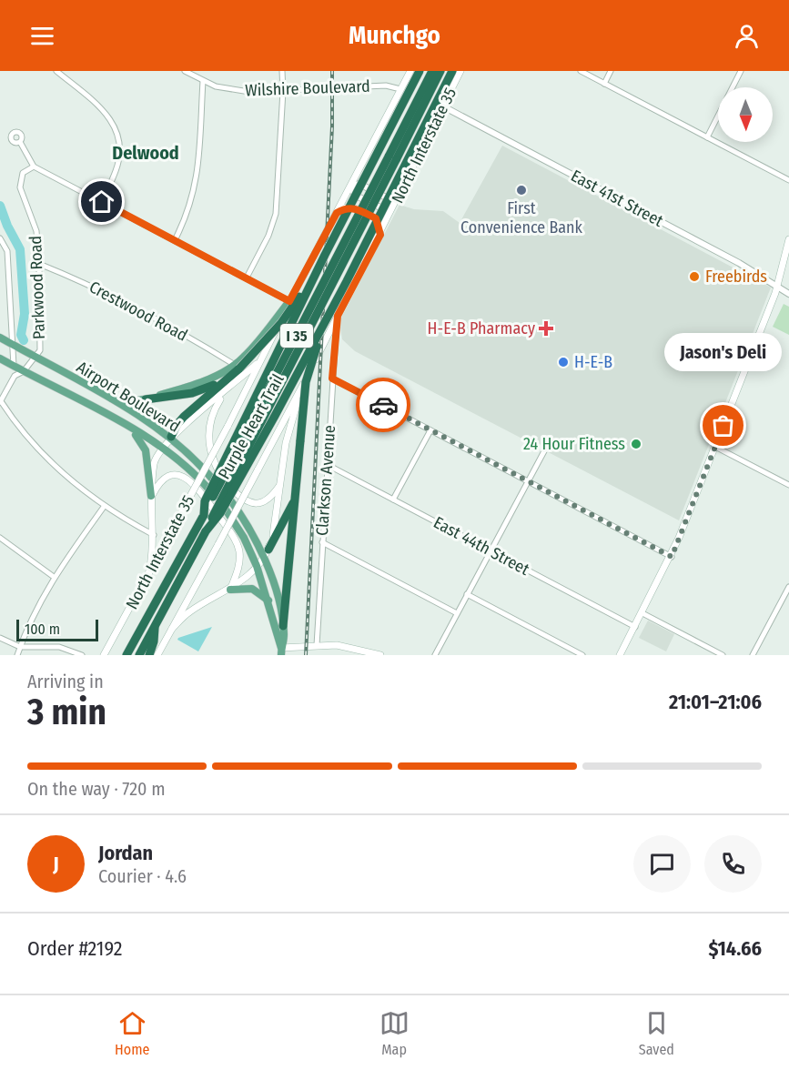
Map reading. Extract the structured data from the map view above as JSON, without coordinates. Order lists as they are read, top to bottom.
{
  "streets": {
    "highway": ["I 35", "Purple Heart Trail"],
    "main road": ["North Interstate 35", "Airport Boulevard"],
    "street": [
      "Wilshire Boulevard",
      "East 41st Street",
      "Parkwood Road",
      "Crestwood Road",
      "Clarkson Avenue",
      "East 44th Street"
    ]
  },
  "crossings": [
    ["Wilshire Boulevard", "North Interstate 35"],
    ["North Interstate 35", "East 41st Street"],
    ["North Interstate 35", "Clarkson Avenue"],
    ["Parkwood Road", "Crestwood Road"],
    ["Parkwood Road", "Airport Boulevard"],
    ["Clarkson Avenue", "East 44th Street"]
  ],
  "districts": ["Delwood"],
  "places": {
    "other": [
      "First Convenience Bank",
      "Freebirds",
      "H-E-B",
      "Jason's Deli",
      "24 Hour Fitness"
    ],
    "health": ["H-E-B Pharmacy"]
  },
  "scale_bar": "100 m",
  "north": "bottom",
  "page": {
    "header": "Munchgo",
    "bubble": "Jason's Deli",
    "scale": "100 m",
    "heading": ["3 min", "Arriving in", "21:01–21:06"],
    "panel": [
      "Jordan",
      "Courier · 4.6",
      "Order #2192",
      "$14.66"
    ],
    "bar": "On the way · 720 m",
    "round": "J",
    "tabs": ["Home", "Map", "Saved"]
  }
}
